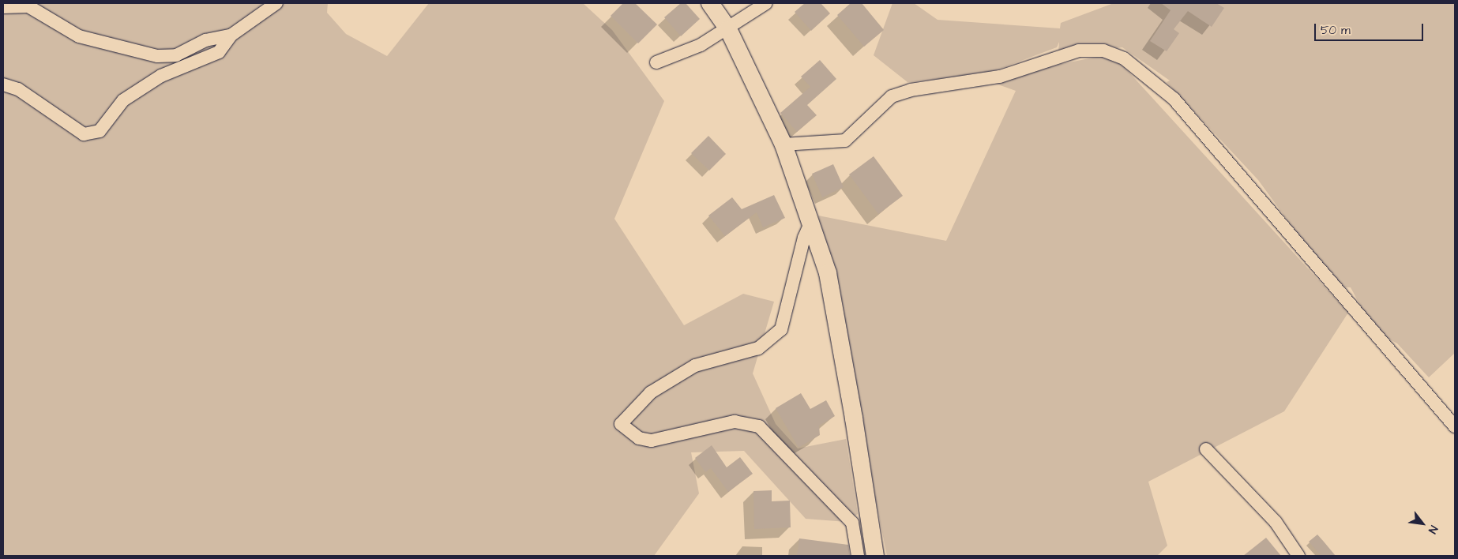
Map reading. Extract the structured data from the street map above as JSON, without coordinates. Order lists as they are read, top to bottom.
{
  "scale_bar": "50 m",
  "north": "bottom right"
}
